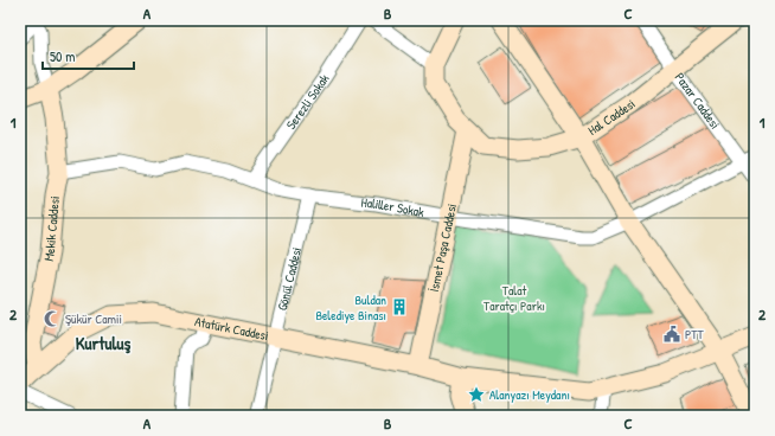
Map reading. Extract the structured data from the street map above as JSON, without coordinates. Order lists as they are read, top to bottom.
{
  "streets": {
    "street": [
      "Serezli Sokak",
      "Pazar Caddesi",
      "Hal Caddesi",
      "Haliller Sokak",
      "Mekik Caddesi",
      "İsmet Paşa Caddesi",
      "Gönül Caddesi",
      "Atatürk Caddesi"
    ]
  },
  "crossings": [
    ["Serezli Sokak", "Haliller Sokak"],
    ["Pazar Caddesi", "Hal Caddesi"],
    ["Pazar Caddesi", "Haliller Sokak"],
    ["Hal Caddesi", "İsmet Paşa Caddesi"],
    ["Haliller Sokak", "Mekik Caddesi"],
    ["Haliller Sokak", "İsmet Paşa Caddesi"],
    ["Haliller Sokak", "Gönül Caddesi"],
    ["Mekik Caddesi", "Atatürk Caddesi"],
    ["İsmet Paşa Caddesi", "Atatürk Caddesi"],
    ["Gönül Caddesi", "Atatürk Caddesi"]
  ],
  "districts": ["Kurtuluş"],
  "parks": ["Talat Taratçı Parkı"],
  "places": {
    "building": ["Buldan Belediye Binası"],
    "mosque": ["Şükür Camii"],
    "public building": ["PTT"],
    "place": ["Alanyazı Meydanı"]
  },
  "scale_bar": "50 m",
  "grid": {
    "columns": ["A", "B", "C"],
    "rows": ["1", "2"]
  }
}
